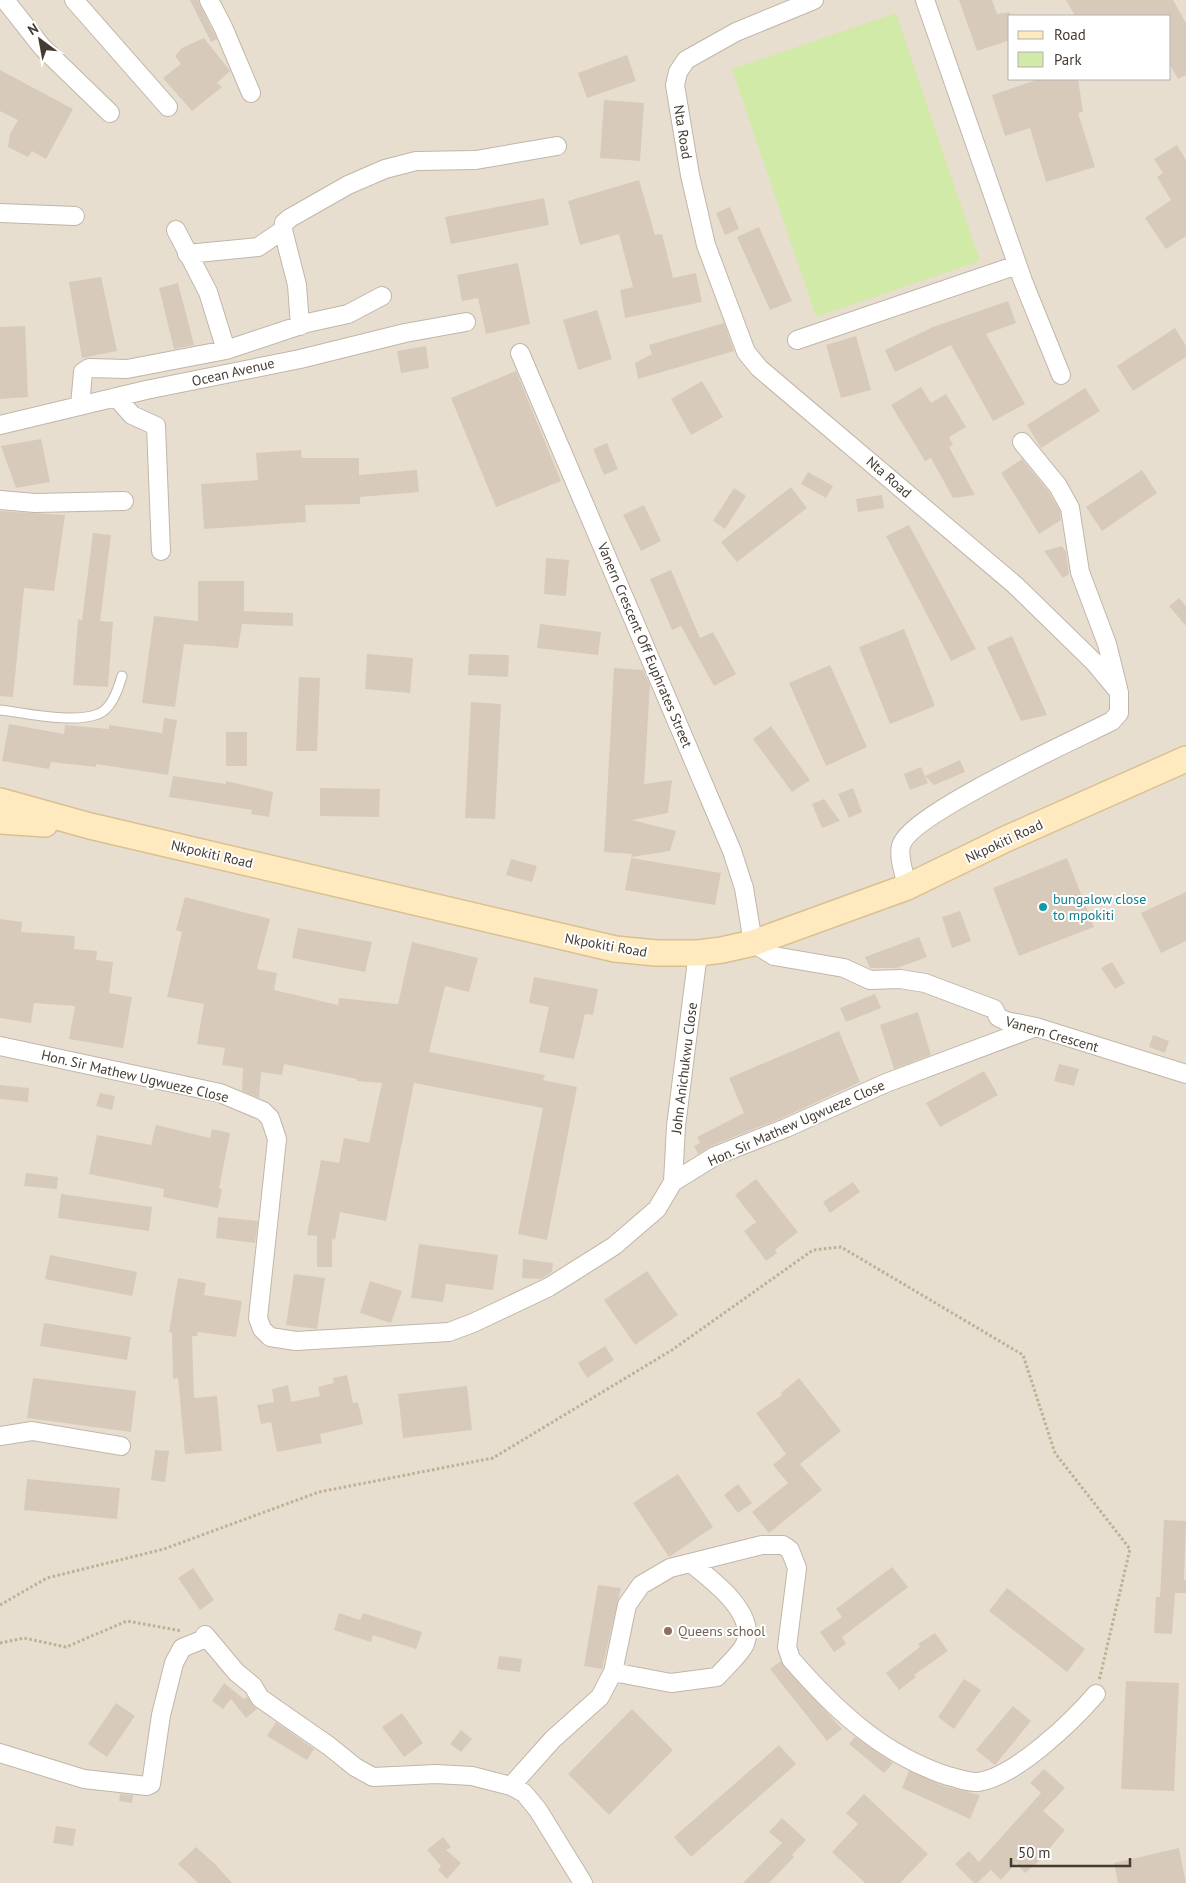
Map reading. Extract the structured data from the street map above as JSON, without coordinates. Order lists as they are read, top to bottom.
{
  "streets": {
    "main road": ["Nkpokiti Road"],
    "street": [
      "Nta Road",
      "Ocean Avenue",
      "Vanern Crescent Off Euphrates Street",
      "Vanern Crescent",
      "John Anichukwu Close",
      "Hon. Sir Mathew Ugwueze Close"
    ]
  },
  "crossings": [
    ["Vanern Crescent Off Euphrates Street", "Nkpokiti Road"],
    ["Vanern Crescent Off Euphrates Street", "Vanern Crescent"],
    ["Nkpokiti Road", "Vanern Crescent"],
    ["Nkpokiti Road", "John Anichukwu Close"],
    ["Vanern Crescent", "Hon. Sir Mathew Ugwueze Close"],
    ["John Anichukwu Close", "Hon. Sir Mathew Ugwueze Close"]
  ],
  "places": ["bungalow close to mpokiti", "Queens school"],
  "legend": ["Road", "Park"],
  "scale_bar": "50 m",
  "north": "top left"
}
